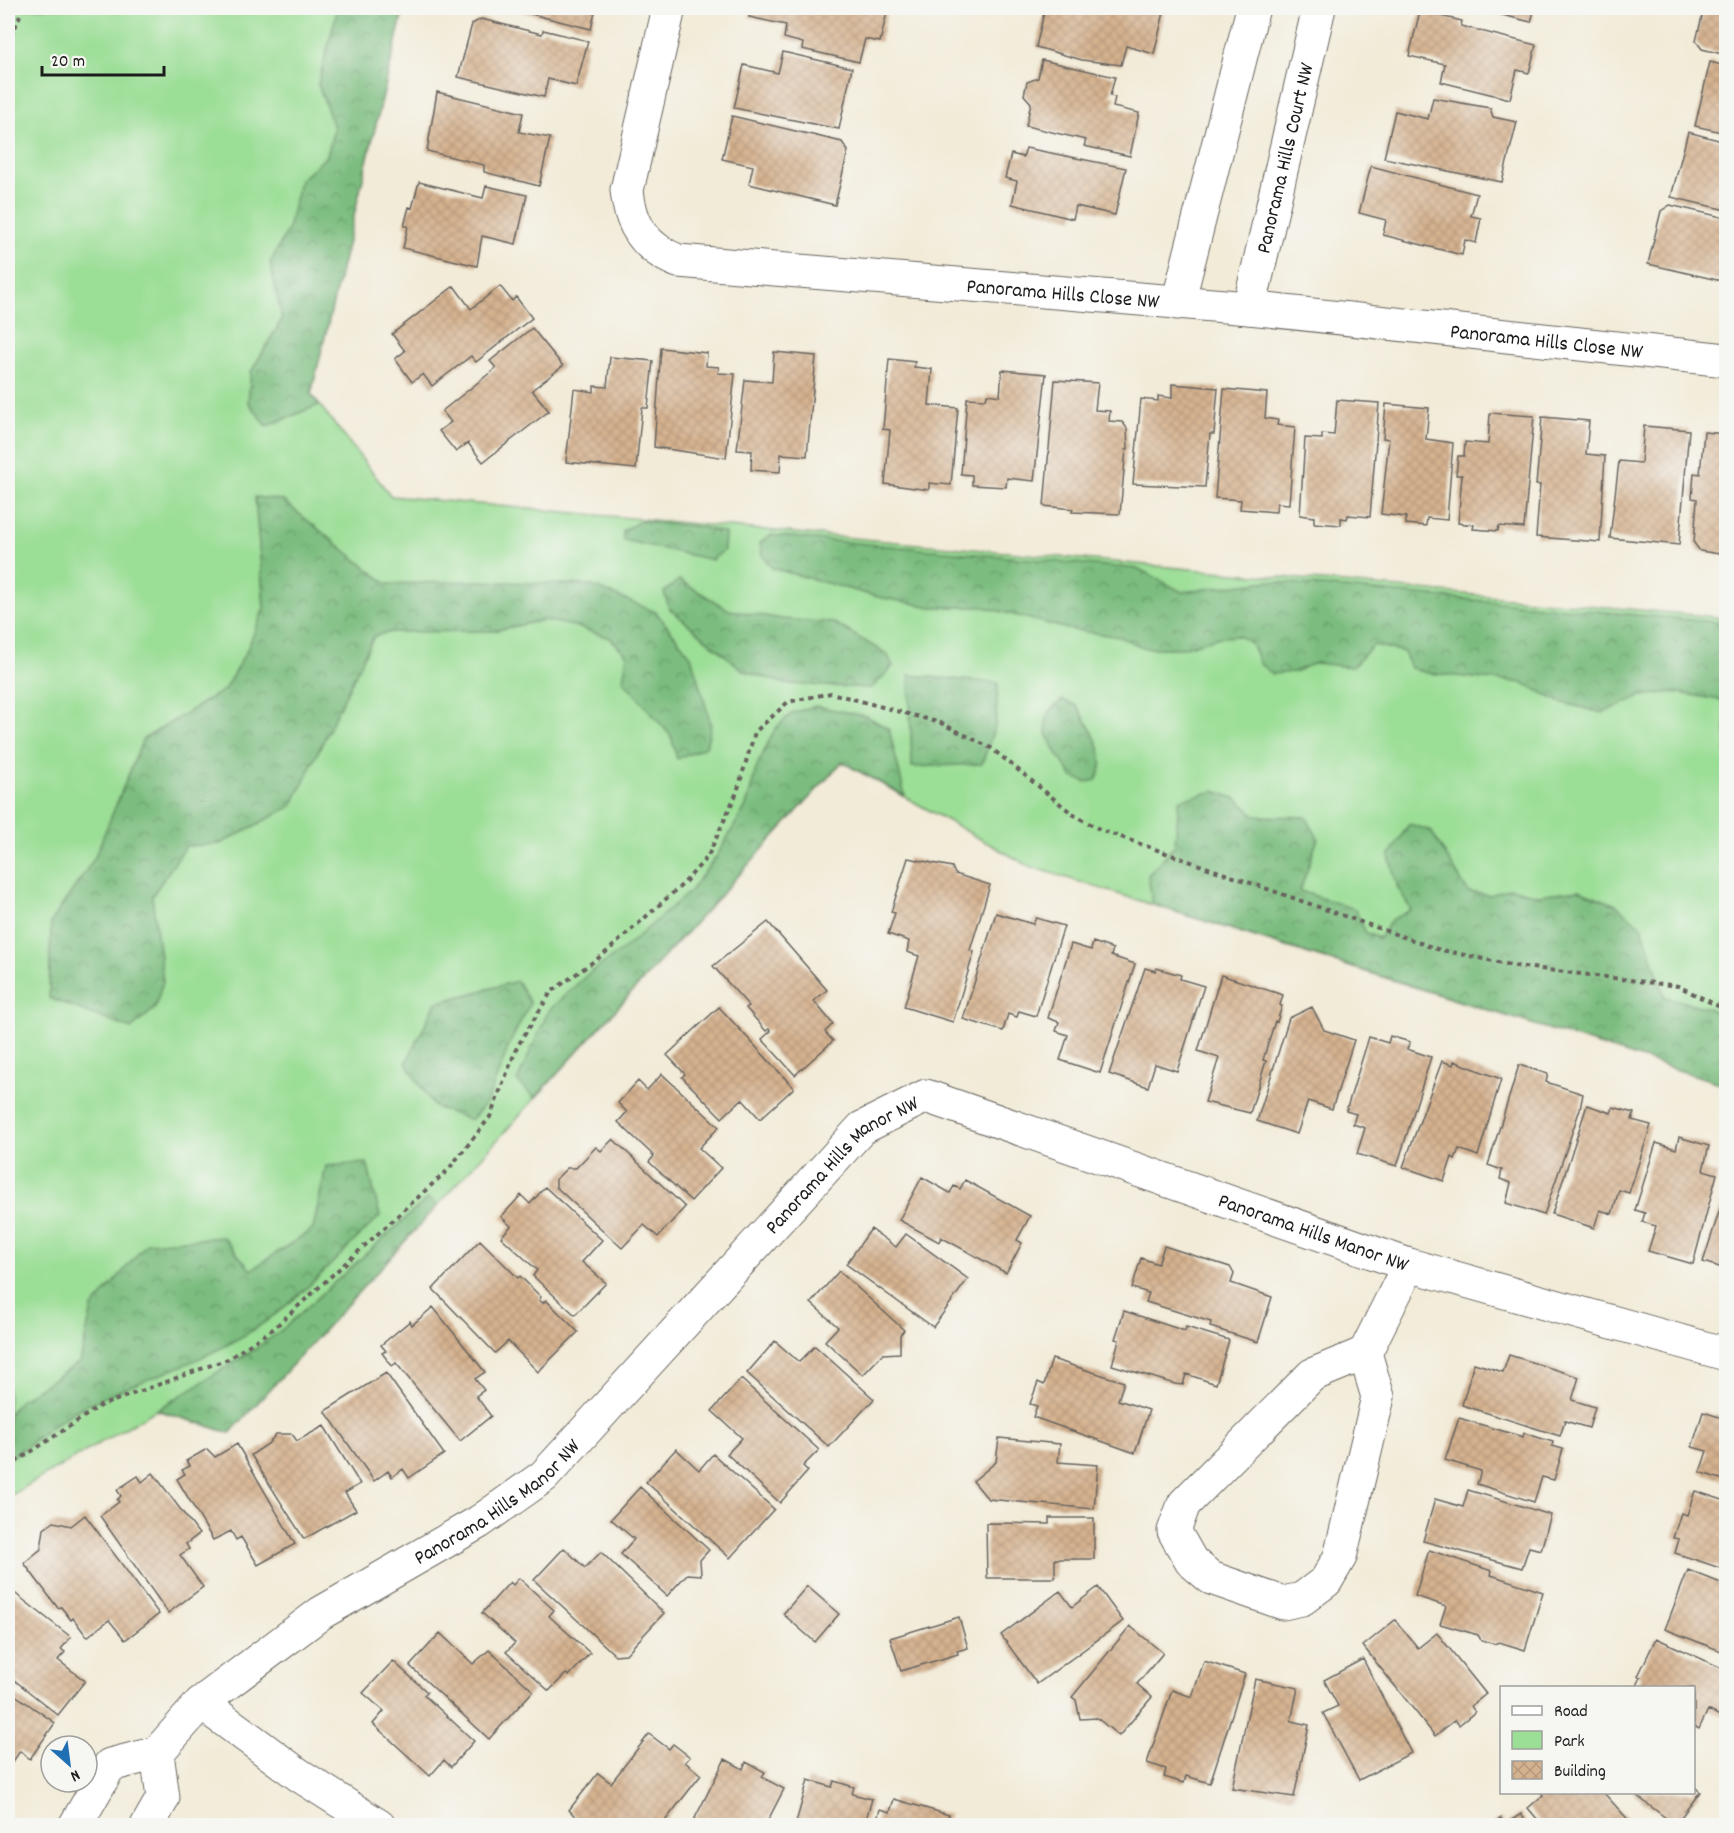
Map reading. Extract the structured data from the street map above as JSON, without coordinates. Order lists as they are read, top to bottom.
{
  "streets": {
    "street": ["Panorama Hills Court NW", "Panorama Hills Close NW", "Panorama Hills Manor NW"]
  },
  "crossings": [
    ["Panorama Hills Court NW", "Panorama Hills Close NW"]
  ],
  "legend": ["Road", "Park", "Building"],
  "scale_bar": "20 m",
  "north": "bottom right"
}
